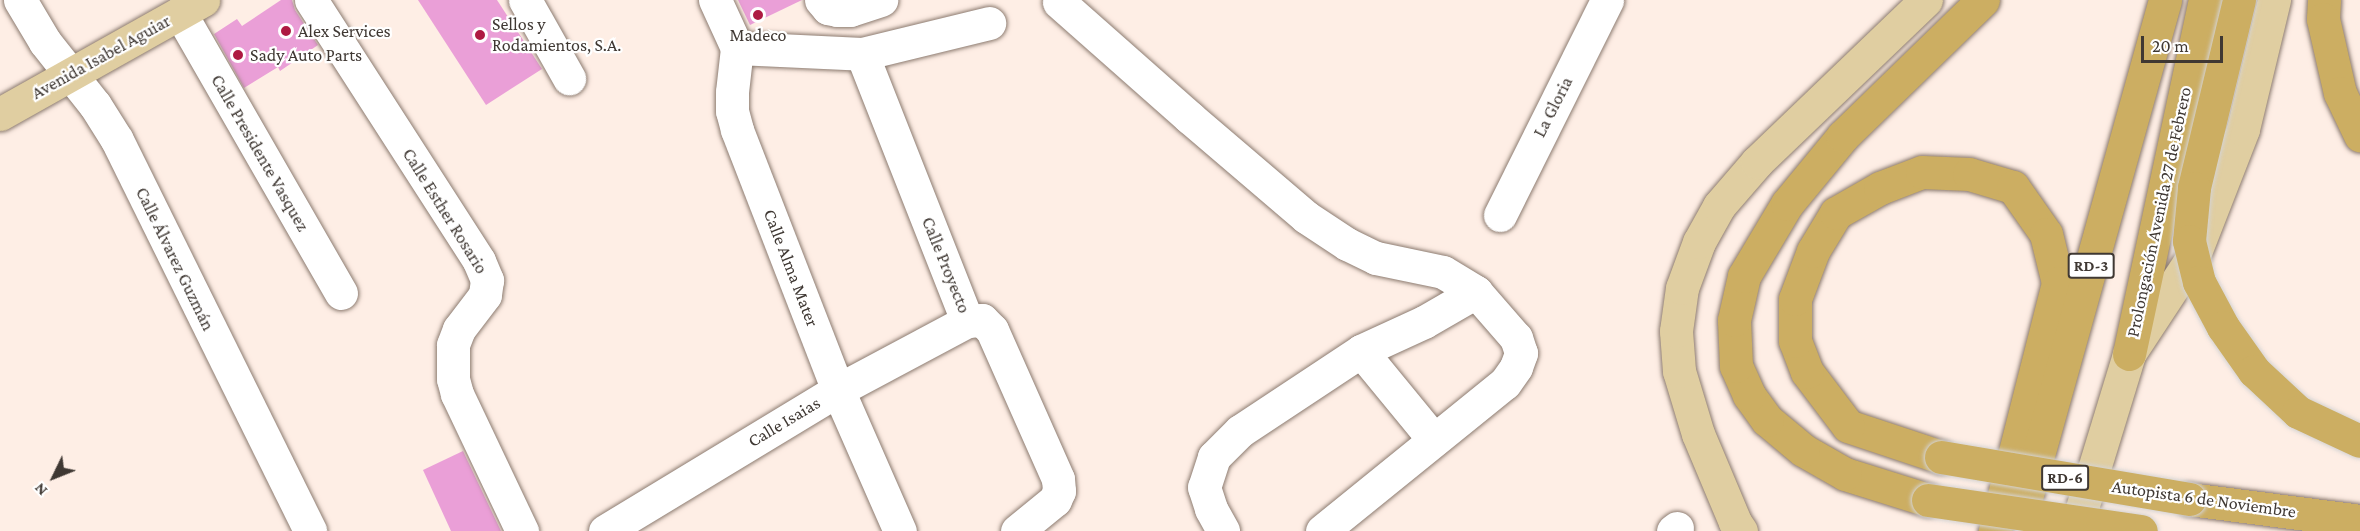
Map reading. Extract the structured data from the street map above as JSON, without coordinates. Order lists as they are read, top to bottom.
{
  "streets": {
    "highway": [
      "Prolongación Avenida 27 de Febrero",
      "RD-3",
      "RD-6",
      "Autopista 6 de Noviembre"
    ],
    "main road": ["Avenida Isabel Aguiar"],
    "street": [
      "La Gloria",
      "Calle Presidente Vasquez",
      "Calle Esther Rosario",
      "Calle Álvarez Guzmán",
      "Calle Proyecto",
      "Calle Alma Mater",
      "Calle Isaias"
    ]
  },
  "crossings": [
    ["Avenida Isabel Aguiar", "Calle Presidente Vasquez"],
    ["Avenida Isabel Aguiar", "Calle Álvarez Guzmán"],
    ["Calle Proyecto", "Calle Isaias"],
    ["Calle Alma Mater", "Calle Isaias"]
  ],
  "places": [
    "Madeco",
    "Alex Services",
    "Sellos y Rodamientos, S.A.",
    "Sady Auto Parts"
  ],
  "scale_bar": "20 m",
  "north": "bottom left"
}
